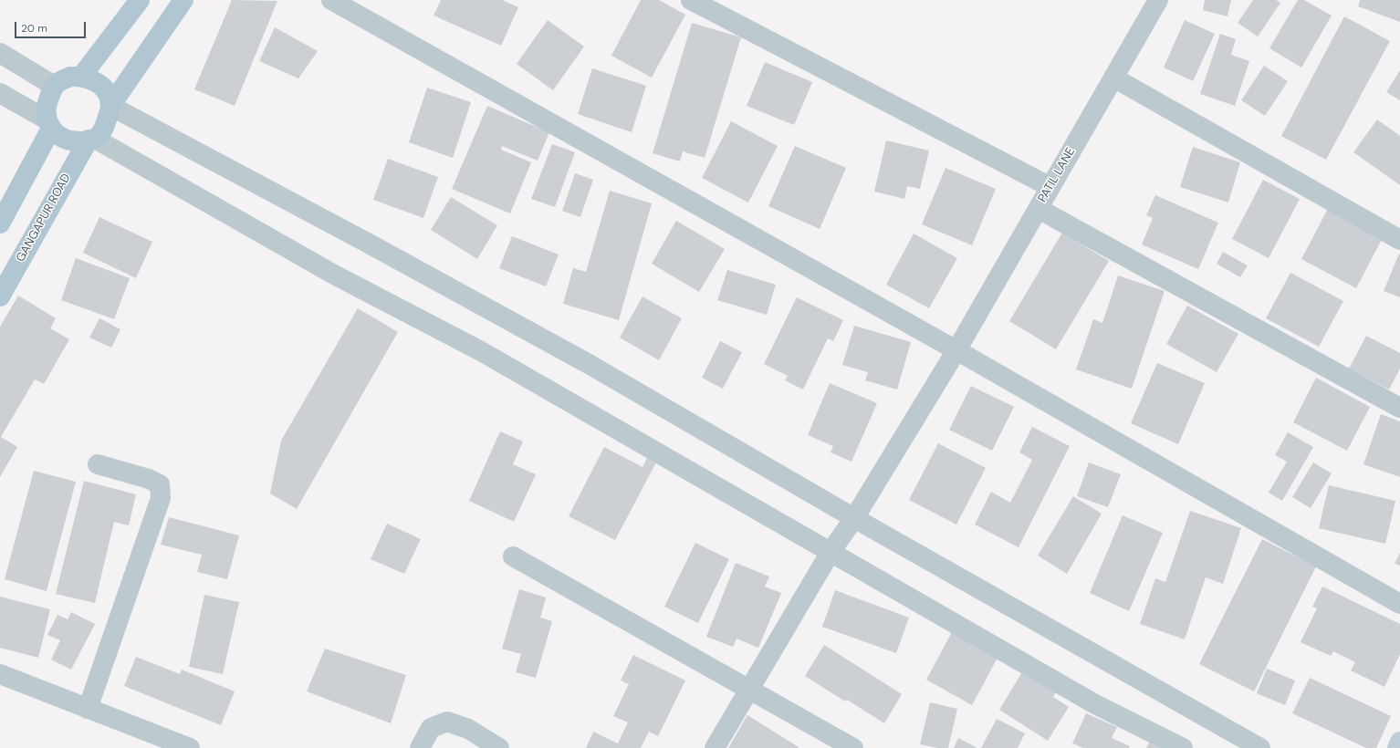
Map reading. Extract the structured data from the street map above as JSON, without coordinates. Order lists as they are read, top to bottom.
{
  "streets": {
    "main road": ["GANGAPUR ROAD"],
    "street": ["PATIL LANE"]
  },
  "scale_bar": "20 m"
}
